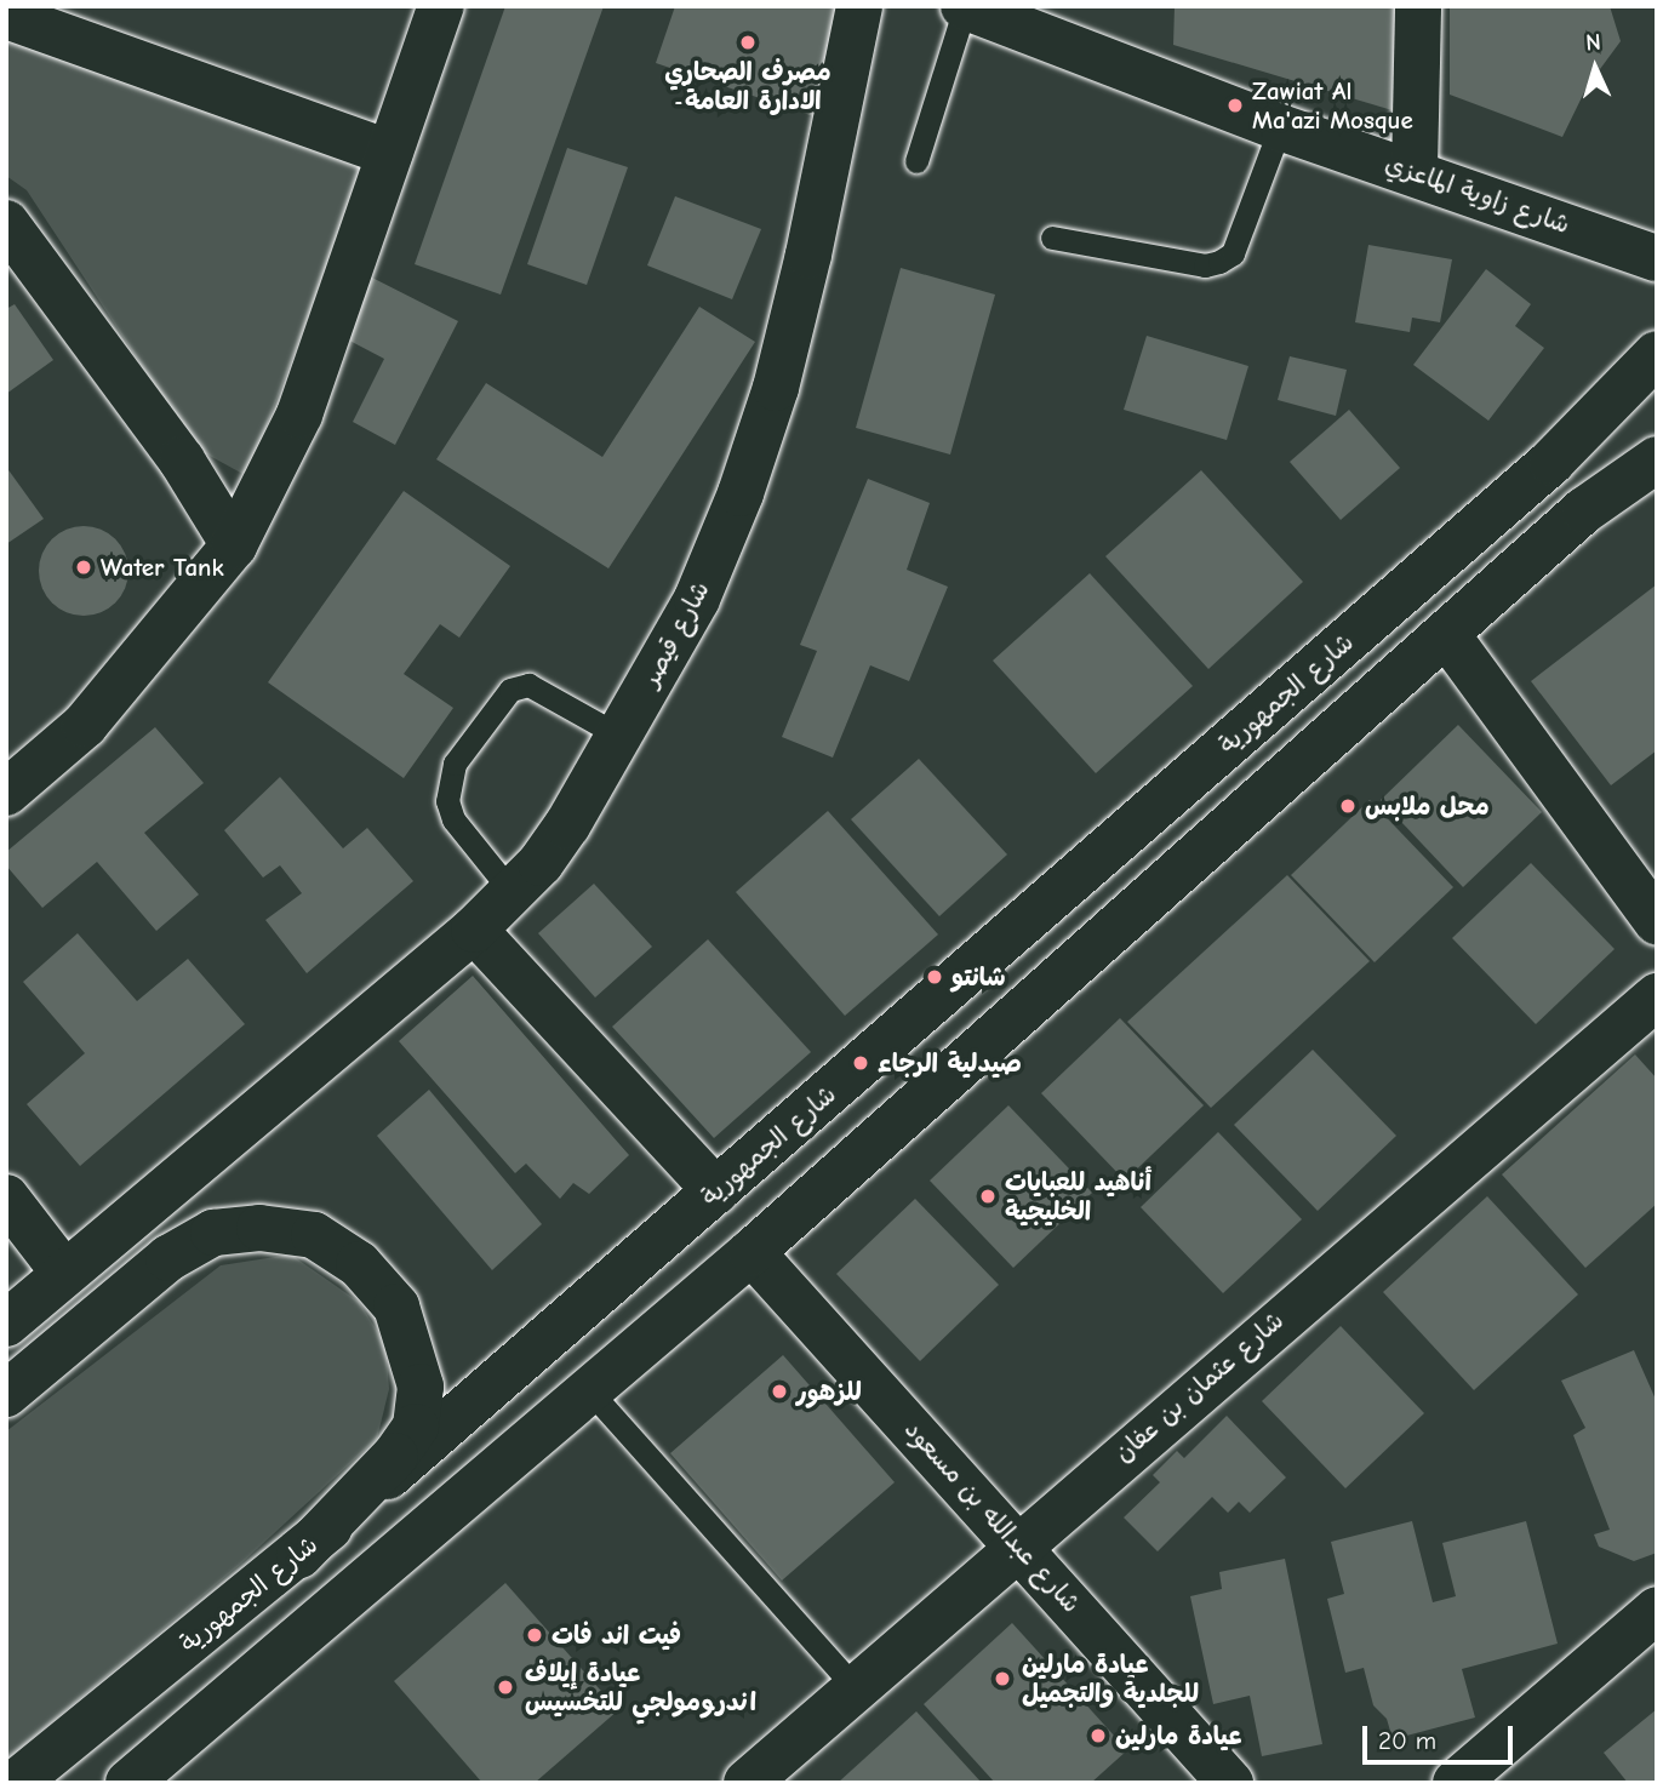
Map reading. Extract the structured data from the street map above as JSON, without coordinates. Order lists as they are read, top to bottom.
{
  "streets": {
    "main road": [
      "شارع زاوية الماعزي",
      "شارع قيصر",
      "شارع الجمهورية",
      "شارع عثمان بن عفان",
      "شارع عبدالله بن مسعود"
    ]
  },
  "crossings": [
    ["شارع عثمان بن عفان", "شارع عبدالله بن مسعود"]
  ],
  "places": [
    "مصرف الصحاري -الادارة العامة",
    "Zawiat Al Ma'azi Mosque",
    "Water Tank",
    "محل ملابس",
    "شانتو",
    "صيدلية الرجاء",
    "أناهيد للعبايات الخليجية",
    "للزهور",
    "فيت اند فات",
    "عيادة مارلين للجلدية والتجميل",
    "عيادة إيلاف اندرومولجي للتخسيس",
    "عيادة مارلين"
  ],
  "scale_bar": "20 m",
  "north": "top"
}
